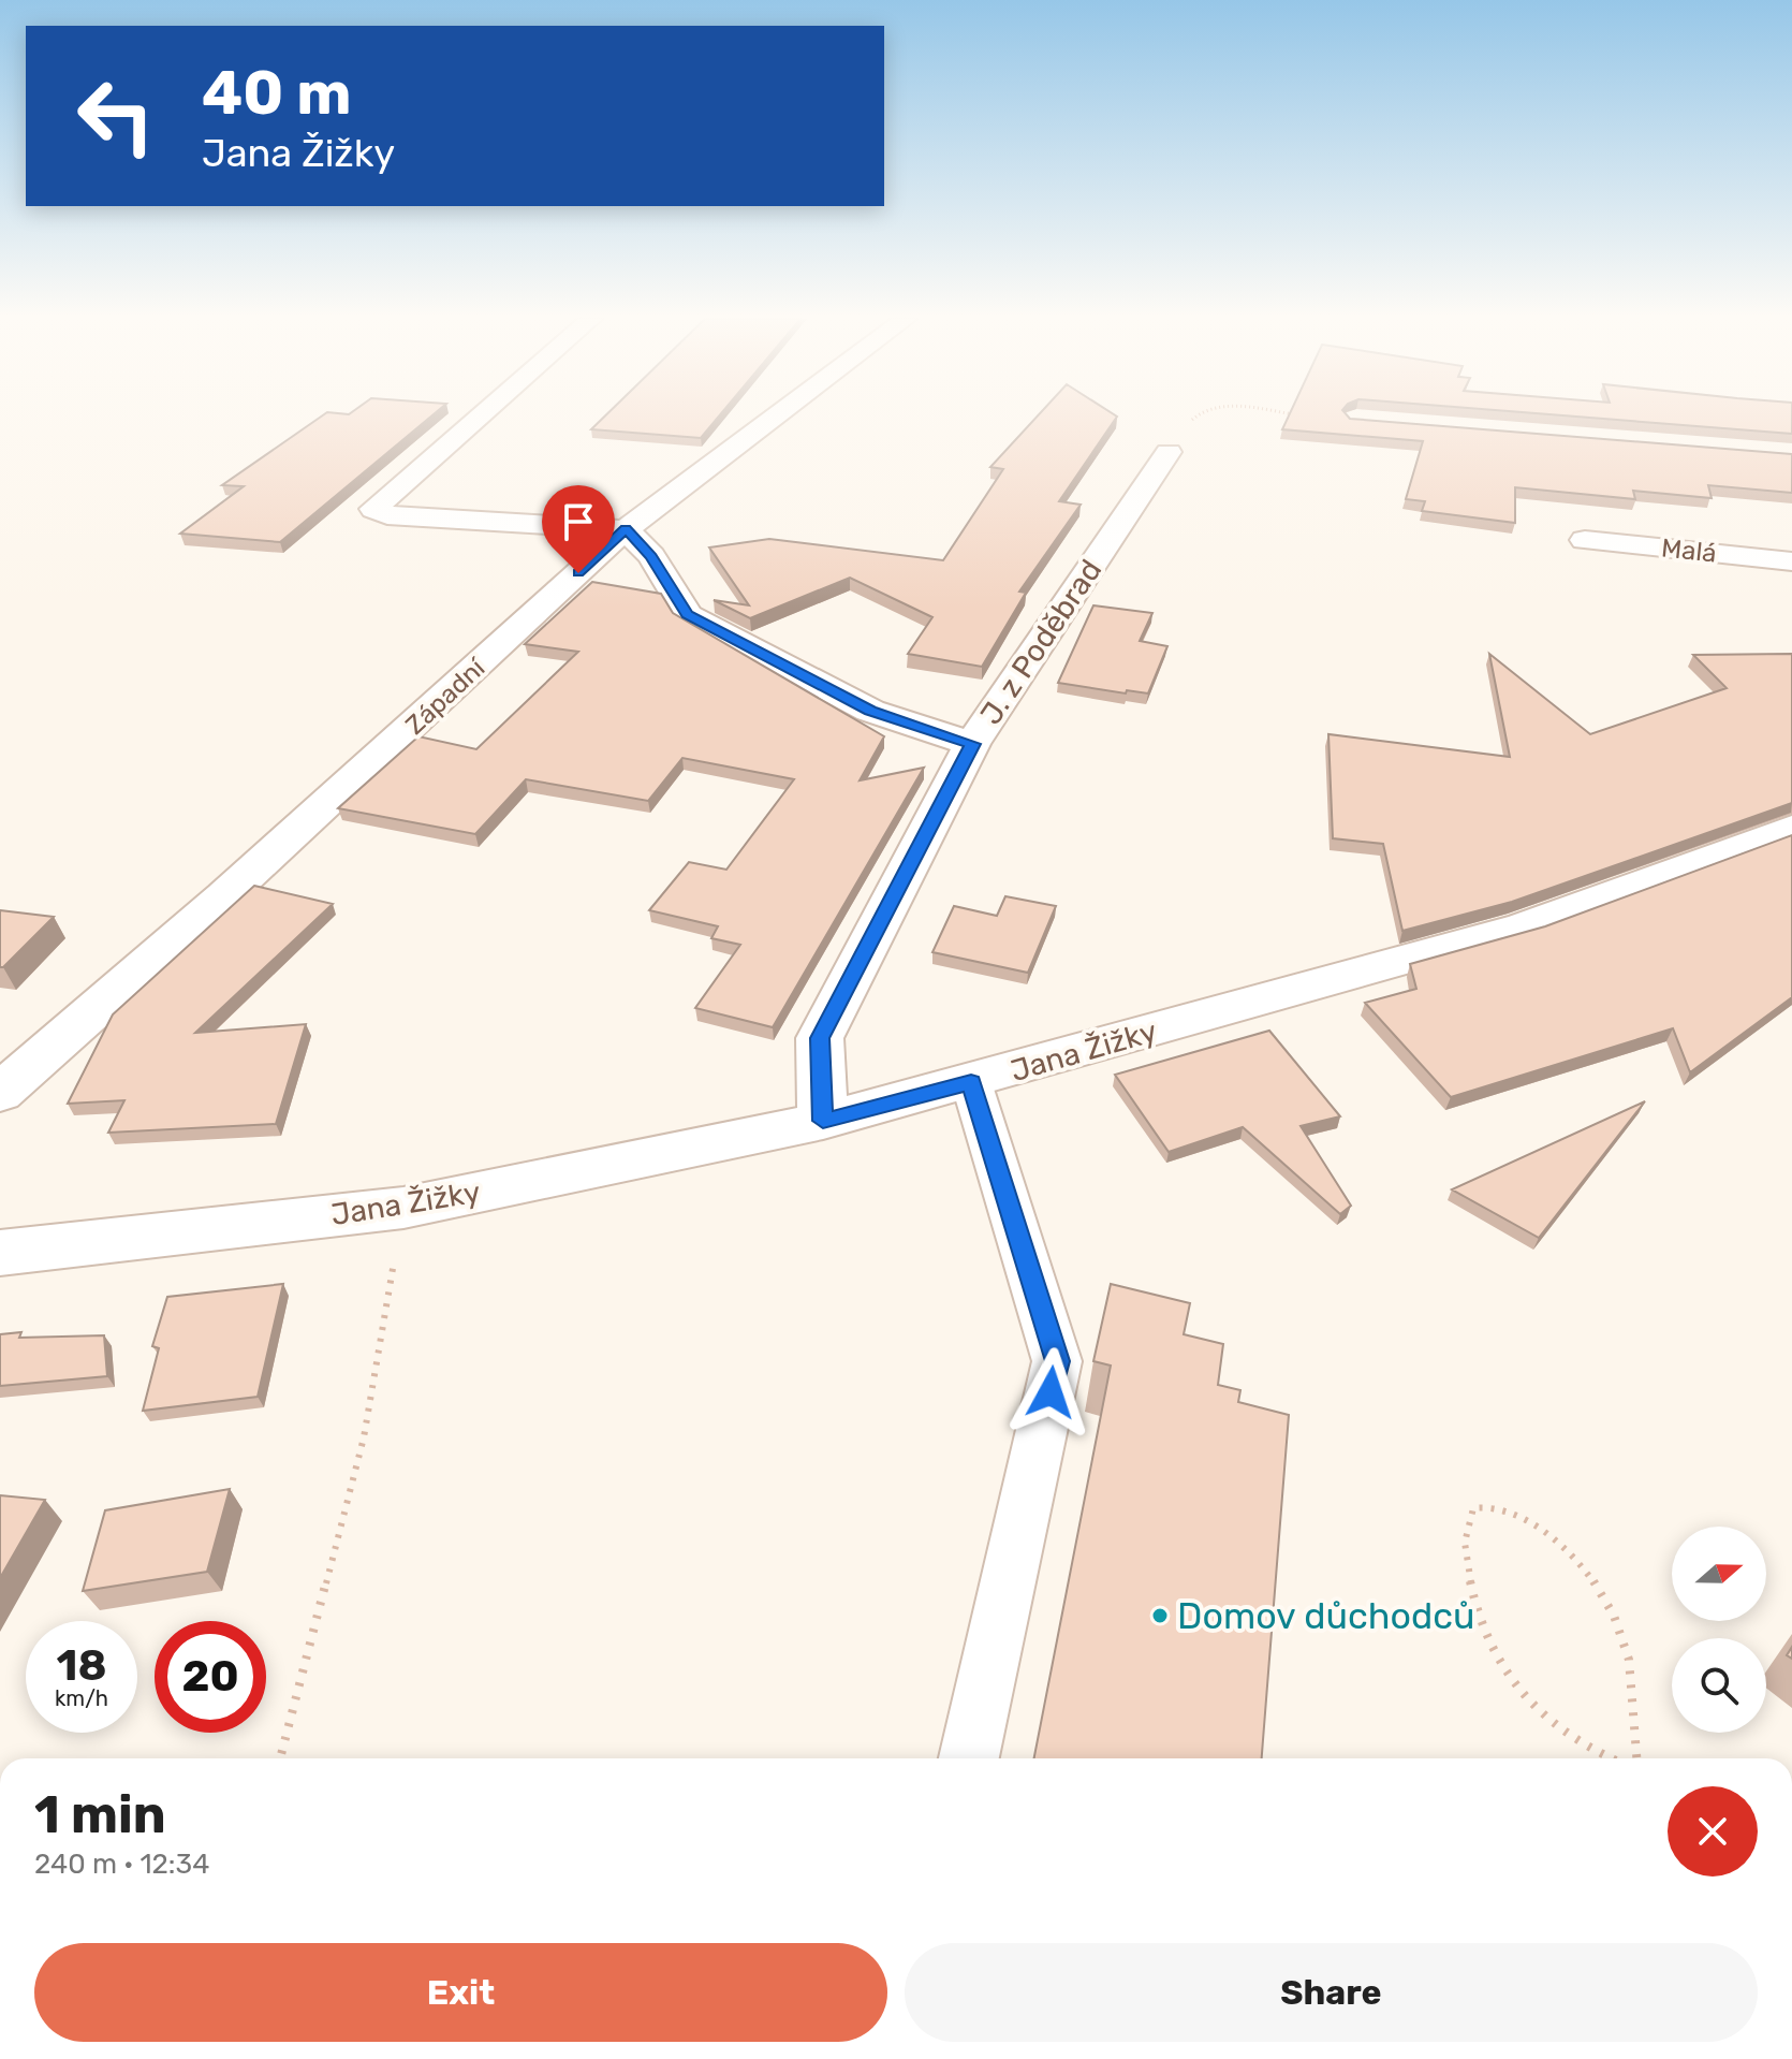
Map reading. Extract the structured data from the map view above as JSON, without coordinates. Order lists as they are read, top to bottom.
{
  "streets": {
    "street": [
      "Malá",
      "J. z Poděbrad",
      "Západní",
      "Jana Žižky"
    ]
  },
  "crossings": [
    ["J. z Poděbrad", "Jana Žižky"]
  ],
  "places": ["Domov důchodců"],
  "north": "right",
  "page": {
    "turn": ["40 m", "Jana Žižky"],
    "speed": "18 km/h",
    "limit": "20",
    "heading": ["1 min", "240 m · 12:34"],
    "buttons": ["Exit", "Share"]
  }
}
